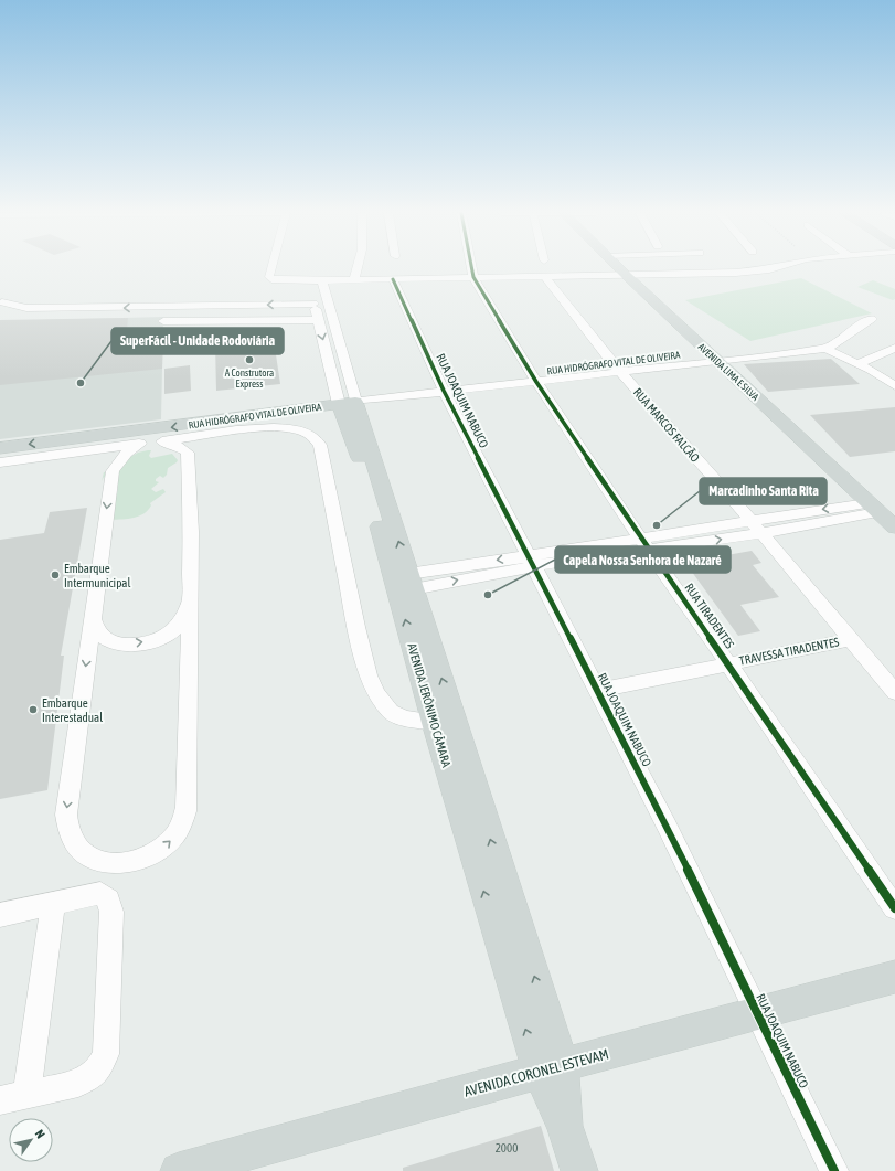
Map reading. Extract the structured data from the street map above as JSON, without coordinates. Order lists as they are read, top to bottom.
{
  "streets": {
    "main road": [
      "RUA HIDRÓGRAFO VITAL DE OLIVEIRA",
      "AVENIDA LIMA E SILVA",
      "AVENIDA JERÔNIMO CÂMARA",
      "AVENIDA CORONEL ESTEVAM"
    ],
    "street": [
      "RUA JOAQUIM NABUCO",
      "RUA MARCOS FALCÃO",
      "RUA TIRADENTES",
      "TRAVESSA TIRADENTES"
    ]
  },
  "crossings": [
    ["RUA HIDRÓGRAFO VITAL DE OLIVEIRA", "AVENIDA LIMA E SILVA"],
    ["RUA HIDRÓGRAFO VITAL DE OLIVEIRA", "RUA JOAQUIM NABUCO"],
    ["RUA HIDRÓGRAFO VITAL DE OLIVEIRA", "RUA MARCOS FALCÃO"],
    ["RUA HIDRÓGRAFO VITAL DE OLIVEIRA", "RUA TIRADENTES"],
    ["RUA HIDRÓGRAFO VITAL DE OLIVEIRA", "AVENIDA JERÔNIMO CÂMARA"],
    ["RUA JOAQUIM NABUCO", "TRAVESSA TIRADENTES"],
    ["RUA JOAQUIM NABUCO", "AVENIDA CORONEL ESTEVAM"],
    ["RUA MARCOS FALCÃO", "TRAVESSA TIRADENTES"],
    ["RUA TIRADENTES", "TRAVESSA TIRADENTES"],
    ["AVENIDA JERÔNIMO CÂMARA", "AVENIDA CORONEL ESTEVAM"]
  ],
  "one_way": ["AVENIDA JERÔNIMO CÂMARA"],
  "places": [
    "A Construtora Express",
    "SuperFácil - Unidade Rodoviária",
    "Marcadinho Santa Rita",
    "Embarque Intermunicipal",
    "Capela Nossa Senhora de Nazaré",
    "Embarque Interestadual"
  ],
  "house_numbers": ["2000"],
  "north": "top right"
}
